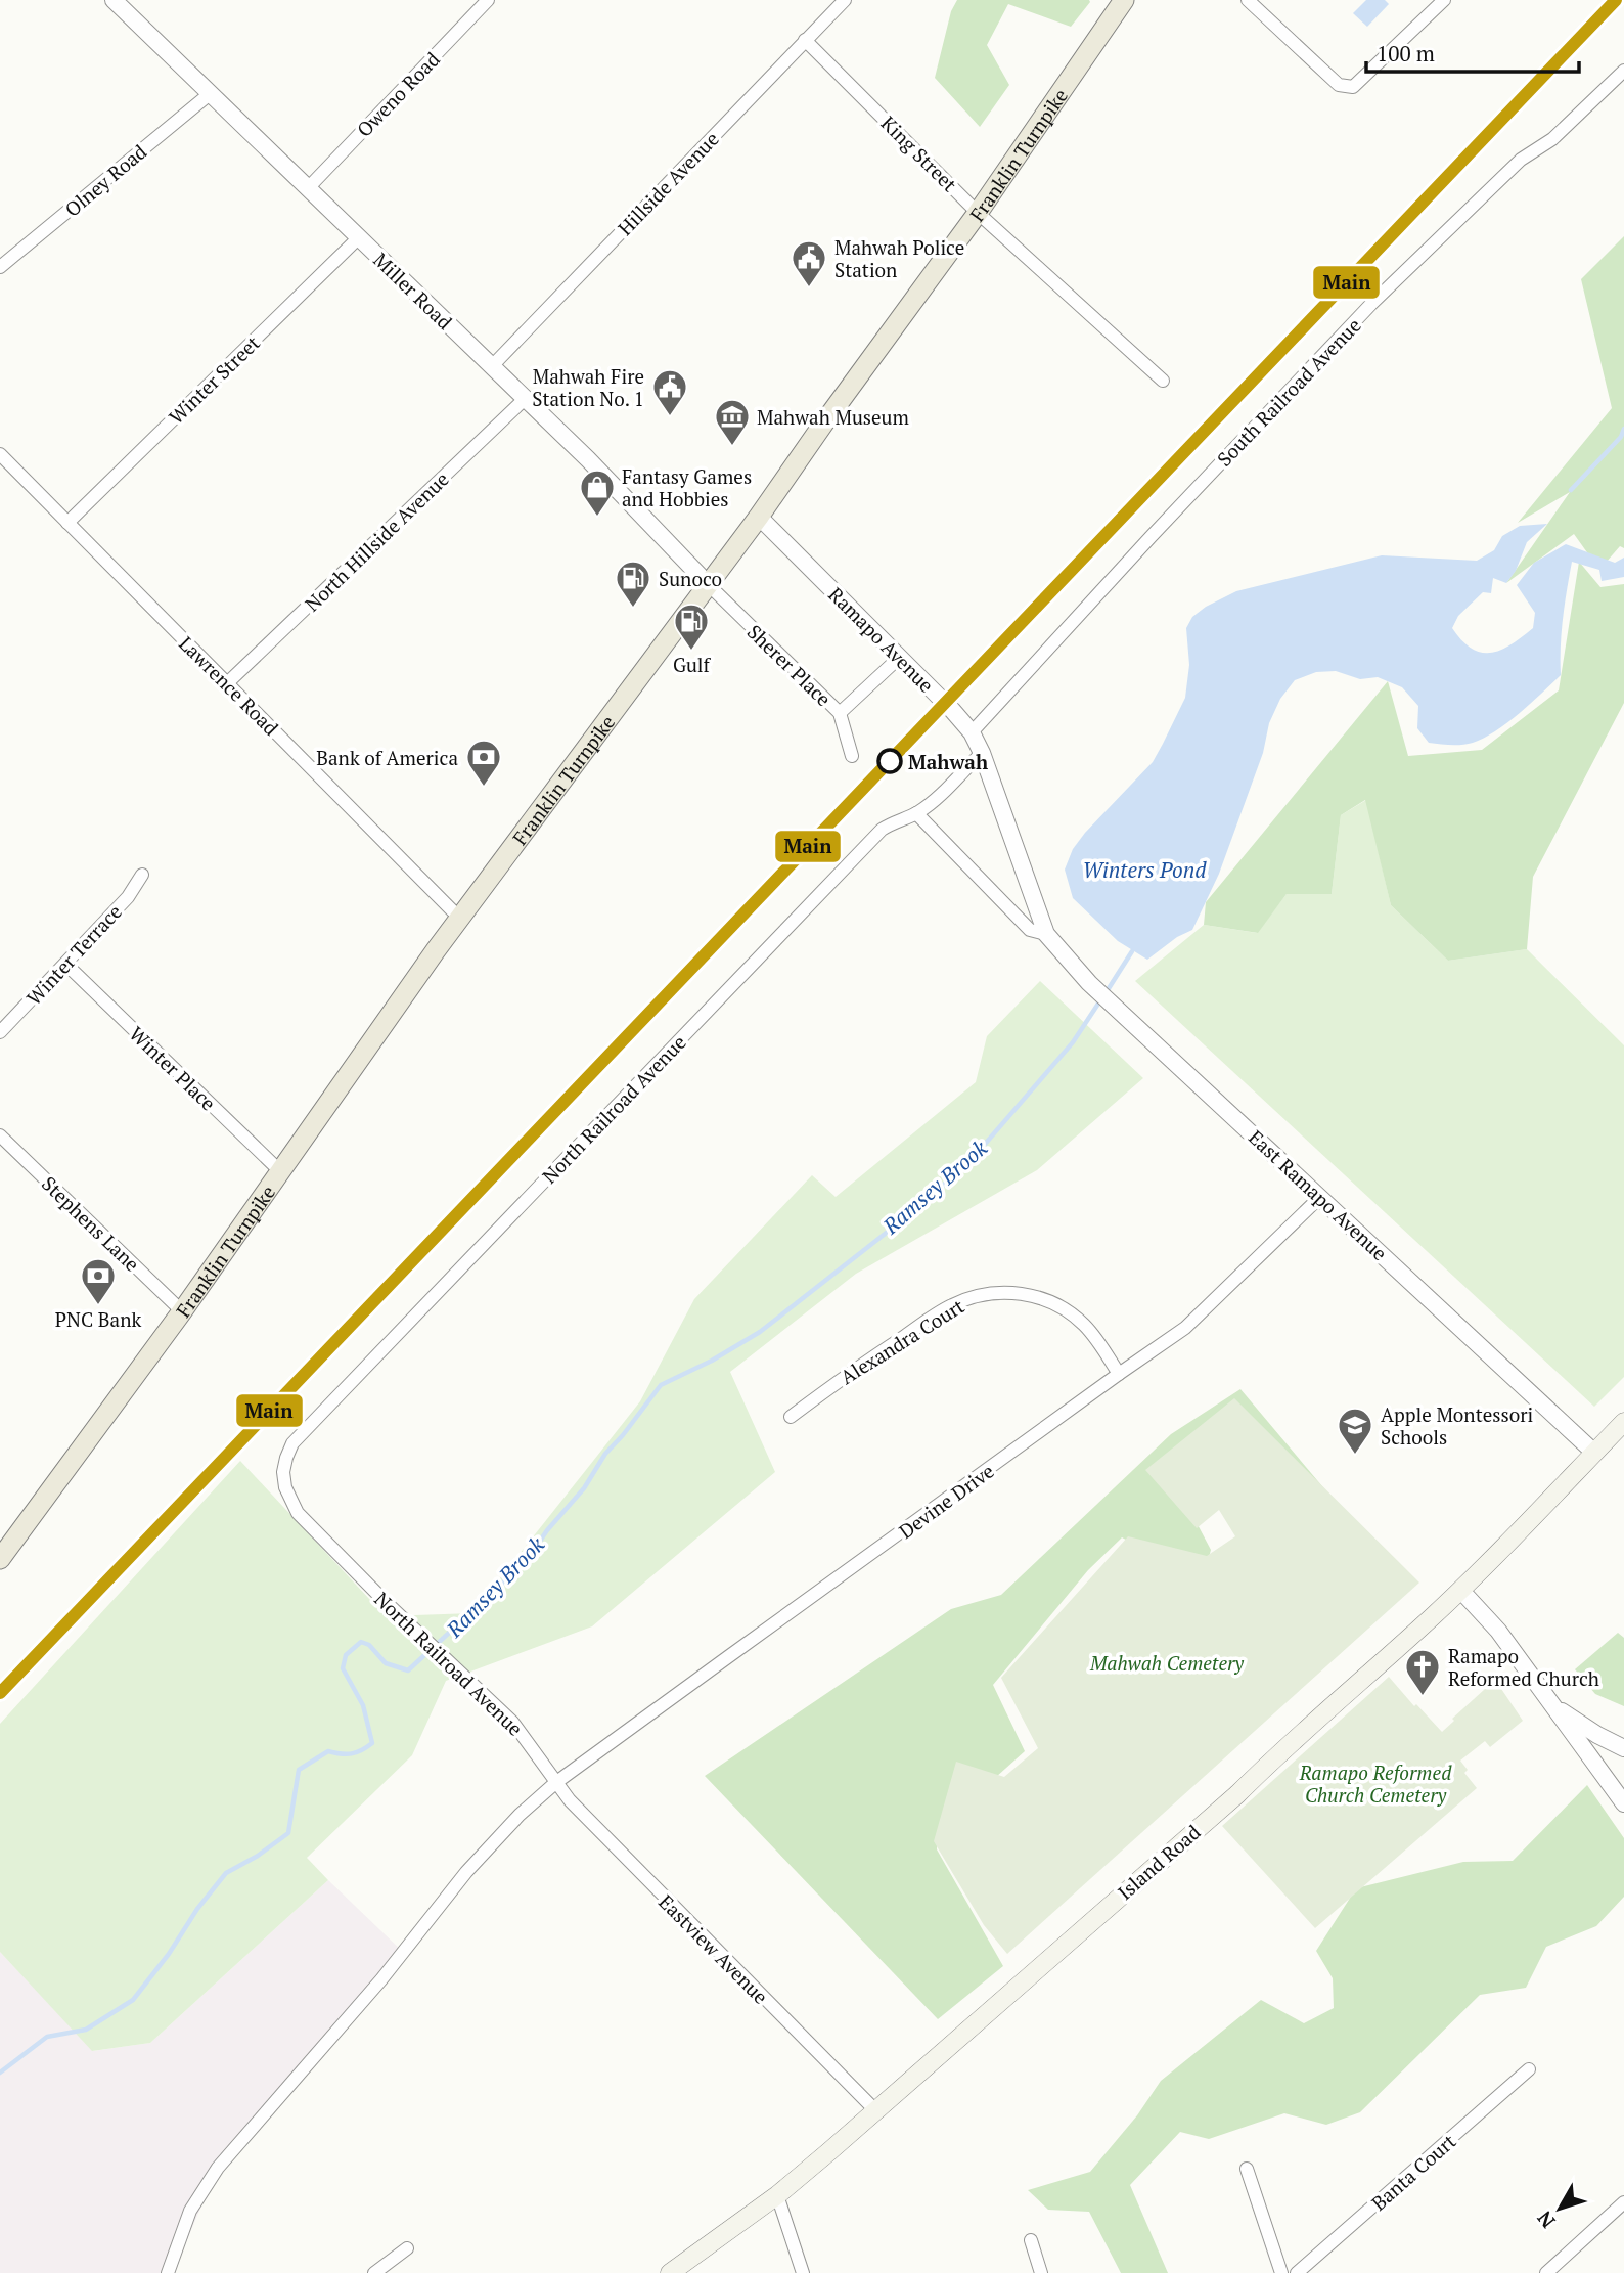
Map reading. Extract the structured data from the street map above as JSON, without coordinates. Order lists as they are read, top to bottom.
{
  "streets": {
    "main road": ["Franklin Turnpike", "Island Road"],
    "street": [
      "Oweno Road",
      "King Street",
      "Olney Road",
      "Hillside Avenue",
      "Miller Road",
      "Winter Street",
      "South Railroad Avenue",
      "North Hillside Avenue",
      "Ramapo Avenue",
      "Sherer Place",
      "Lawrence Road",
      "Winter Terrace",
      "Winter Place",
      "North Railroad Avenue",
      "East Ramapo Avenue",
      "Stephens Lane",
      "Alexandra Court",
      "Devine Drive",
      "Eastview Avenue",
      "Banta Court"
    ]
  },
  "crossings": [
    ["Oweno Road", "Miller Road"],
    ["King Street", "Franklin Turnpike"],
    ["King Street", "Hillside Avenue"],
    ["Franklin Turnpike", "Miller Road"],
    ["Franklin Turnpike", "Ramapo Avenue"],
    ["Franklin Turnpike", "Sherer Place"],
    ["Franklin Turnpike", "Lawrence Road"],
    ["Franklin Turnpike", "Winter Place"],
    ["Franklin Turnpike", "Stephens Lane"],
    ["Olney Road", "Miller Road"],
    ["Hillside Avenue", "Miller Road"],
    ["Miller Road", "Winter Street"],
    ["Miller Road", "North Hillside Avenue"],
    ["Miller Road", "Sherer Place"],
    ["Winter Street", "Lawrence Road"],
    ["South Railroad Avenue", "Ramapo Avenue"],
    ["North Hillside Avenue", "Lawrence Road"],
    ["Ramapo Avenue", "East Ramapo Avenue"],
    ["Winter Terrace", "Winter Place"],
    ["North Railroad Avenue", "Devine Drive"],
    ["North Railroad Avenue", "Eastview Avenue"],
    ["East Ramapo Avenue", "Devine Drive"],
    ["East Ramapo Avenue", "Island Road"],
    ["Alexandra Court", "Devine Drive"],
    ["Devine Drive", "Eastview Avenue"],
    ["Island Road", "Eastview Avenue"]
  ],
  "water": ["Winters Pond", "Ramsey Brook"],
  "parks": ["Mahwah Cemetery", "Ramapo Reformed Church Cemetery"],
  "places": {
    "public building": ["Mahwah Police Station", "Mahwah Fire Station No. 1"],
    "museum": ["Mahwah Museum"],
    "shop": ["Fantasy Games and Hobbies"],
    "fuel station": ["Sunoco", "Gulf"],
    "other": ["Mahwah"],
    "bank": ["Bank of America", "PNC Bank"],
    "school or university": ["Apple Montessori Schools"],
    "church": ["Ramapo Reformed Church"]
  },
  "lines": ["transit line Main"],
  "scale_bar": "100 m",
  "north": "bottom left"
}
